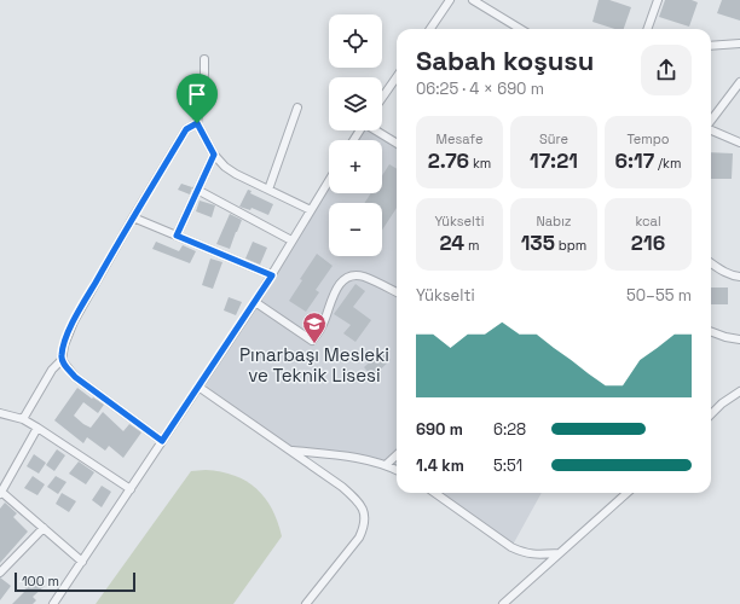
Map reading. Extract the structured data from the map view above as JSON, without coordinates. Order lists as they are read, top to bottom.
{
  "places": {
    "school or university": ["Pınarbaşı Mesleki ve Teknik Lisesi"]
  },
  "scale_bar": "100 m",
  "page": {
    "map_buttons": ["+", "−"],
    "heading": ["Sabah koşusu", "06:25 · 4 × 690 m"],
    "stats": [
      ["Mesafe", "2.76 km"],
      ["Süre", "17:21"],
      ["Tempo", "6:17 /km"],
      ["Yükselti", "24 m"],
      ["Nabız", "135 bpm"],
      ["kcal", "216"]
    ],
    "chart": ["Yükselti", "50–55 m"],
    "list": [
      {
        "name": "690 m",
        "note": "6:28"
      },
      {
        "name": "1.4 km",
        "note": "5:51"
      }
    ],
    "scale": "100 m"
  }
}
